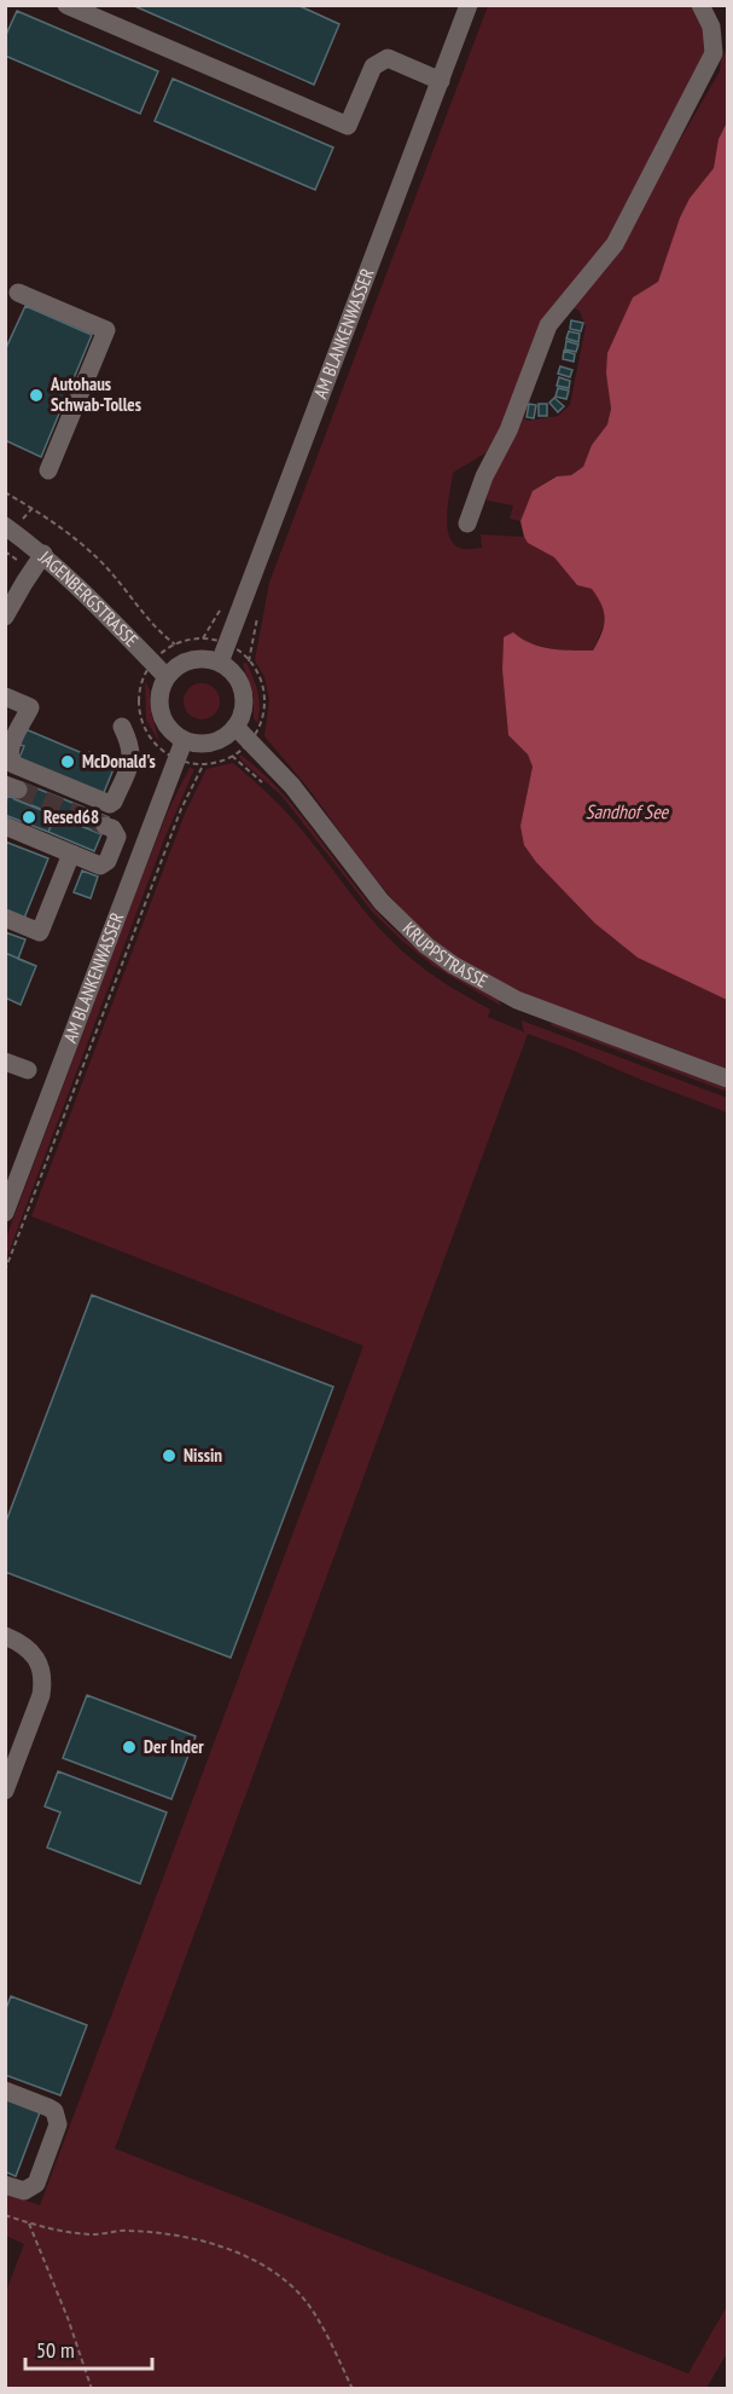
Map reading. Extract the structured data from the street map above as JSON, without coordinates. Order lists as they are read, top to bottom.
{
  "streets": {
    "street": ["AM BLANKENWASSER", "JAGENBERGSTRASSE", "KRUPPSTRASSE"]
  },
  "crossings": [
    ["AM BLANKENWASSER", "JAGENBERGSTRASSE"],
    ["AM BLANKENWASSER", "KRUPPSTRASSE"],
    ["JAGENBERGSTRASSE", "KRUPPSTRASSE"]
  ],
  "water": ["Sandhof See"],
  "places": [
    "Autohaus Schwab-Tolles",
    "McDonald's",
    "Resed68",
    "Nissin",
    "Der Inder"
  ],
  "scale_bar": "50 m"
}
